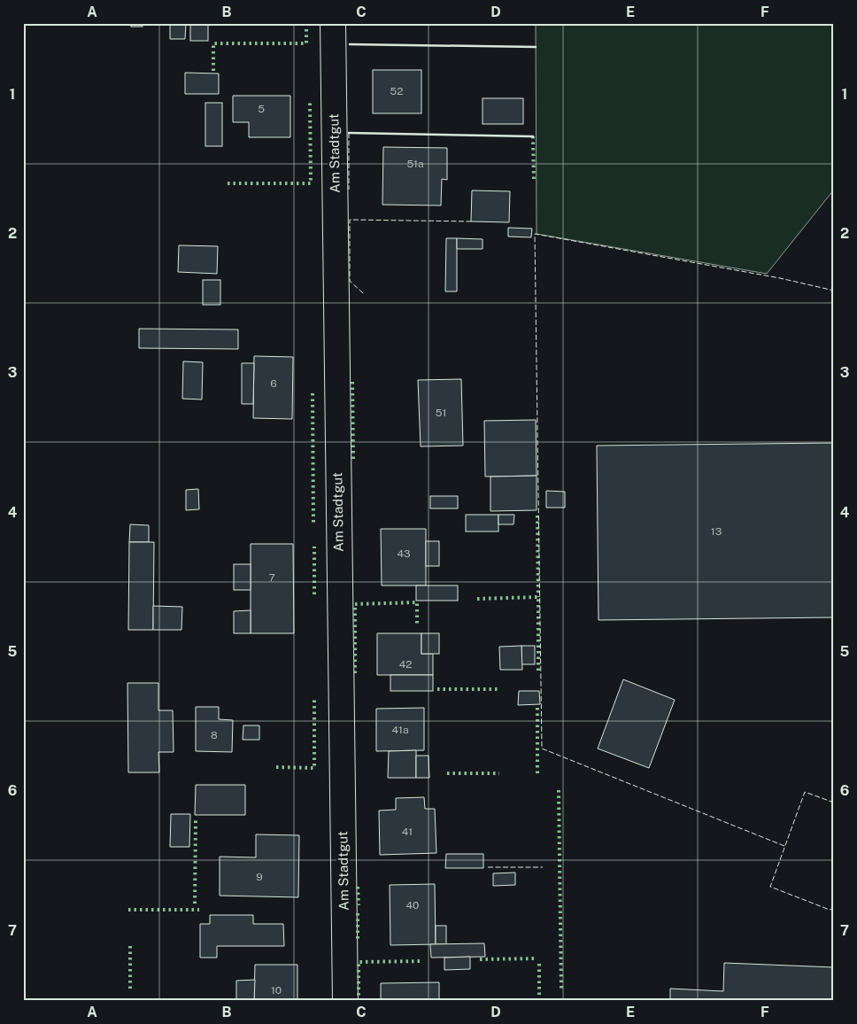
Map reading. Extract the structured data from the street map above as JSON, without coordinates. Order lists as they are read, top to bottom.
{
  "streets": {
    "street": ["Am Stadtgut"]
  },
  "house_numbers": [
    "52",
    "5",
    "51a",
    "6",
    "51",
    "13",
    "43",
    "7",
    "42",
    "41a",
    "8",
    "41",
    "9",
    "40",
    "10"
  ],
  "grid": {
    "columns": [
      "A",
      "B",
      "C",
      "D",
      "E",
      "F"
    ],
    "rows": [
      "1",
      "2",
      "3",
      "4",
      "5",
      "6",
      "7"
    ]
  }
}
